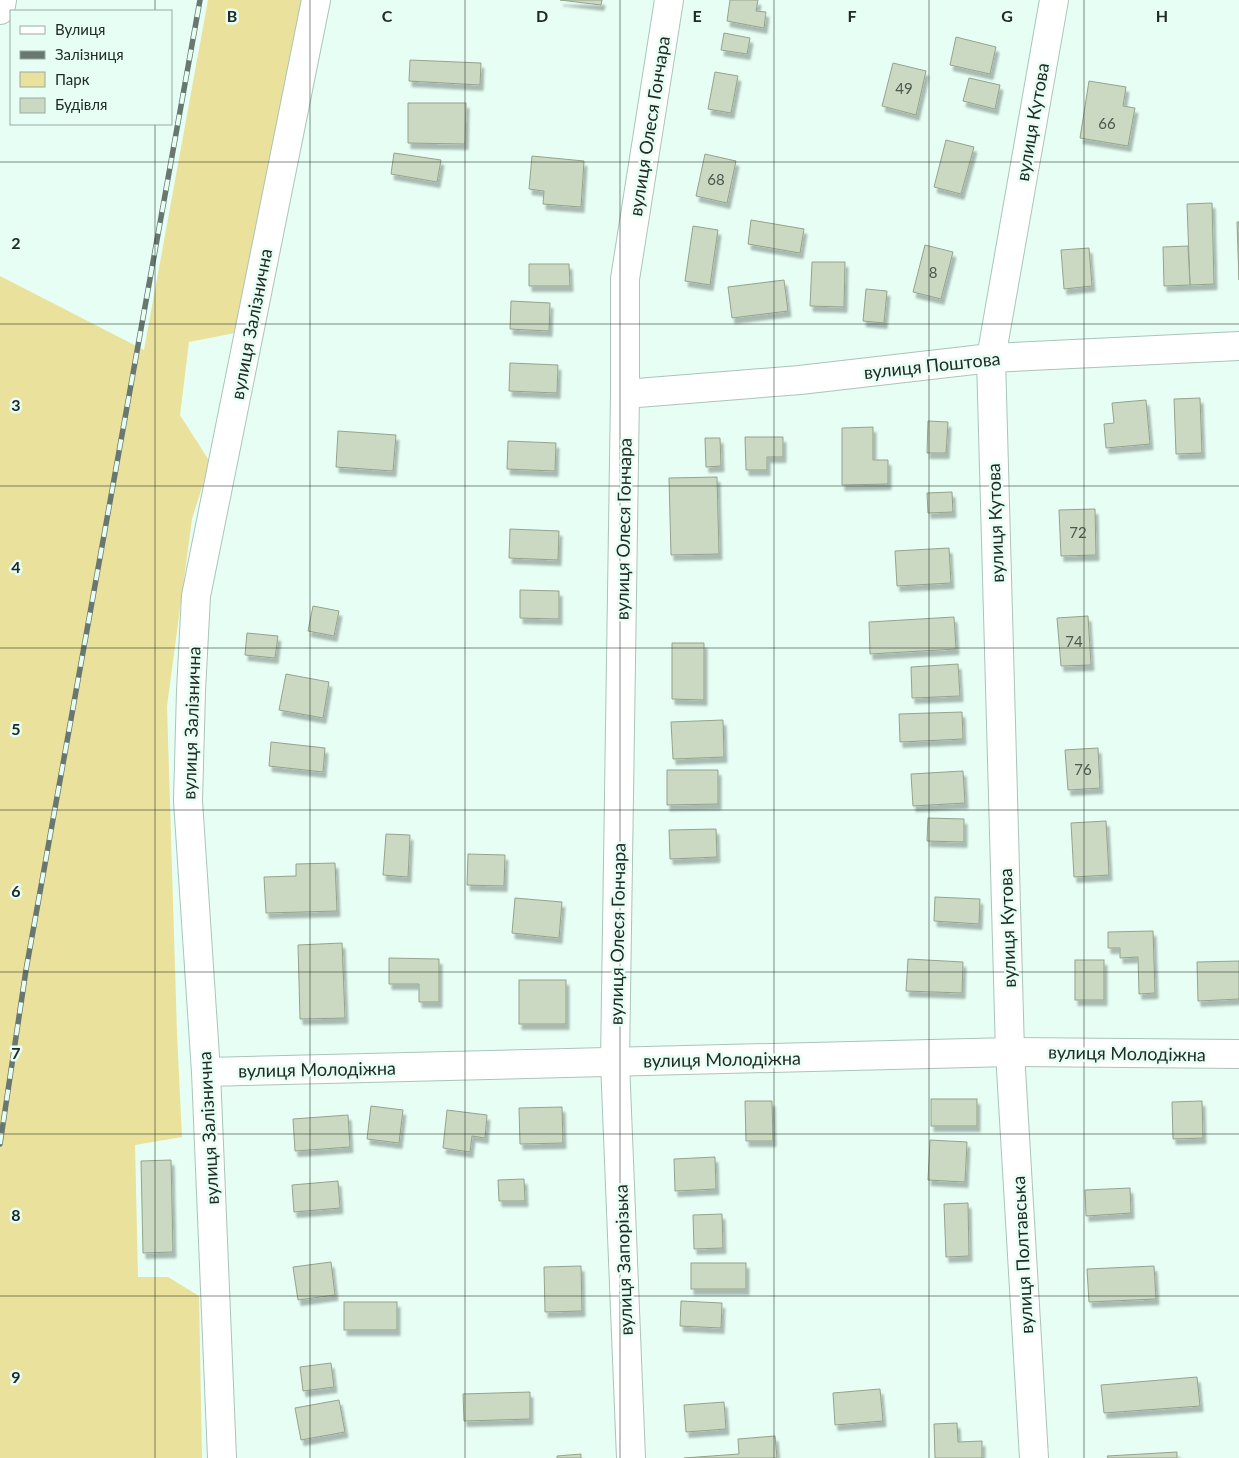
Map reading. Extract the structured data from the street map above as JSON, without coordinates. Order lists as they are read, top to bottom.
{
  "streets": {
    "street": [
      "вулиця Кутова",
      "вулиця Олеся Гончара",
      "вулиця Залізнична",
      "вулиця Поштова",
      "вулиця Молодіжна",
      "вулиця Полтавська",
      "вулиця Запорізька"
    ]
  },
  "crossings": [
    ["вулиця Кутова", "вулиця Поштова"],
    ["вулиця Кутова", "вулиця Молодіжна"],
    ["вулиця Кутова", "вулиця Полтавська"],
    ["вулиця Олеся Гончара", "вулиця Поштова"],
    ["вулиця Олеся Гончара", "вулиця Молодіжна"],
    ["вулиця Олеся Гончара", "вулиця Запорізька"],
    ["вулиця Залізнична", "вулиця Молодіжна"],
    ["вулиця Молодіжна", "вулиця Полтавська"],
    ["вулиця Молодіжна", "вулиця Запорізька"]
  ],
  "house_numbers": [
    "49",
    "66",
    "68",
    "8",
    "72",
    "74",
    "76"
  ],
  "legend": [
    "Вулиця",
    "Залізниця",
    "Парк",
    "Будівля"
  ],
  "grid": {
    "columns": [
      "B",
      "C",
      "D",
      "E",
      "F",
      "G",
      "H"
    ],
    "rows": [
      "2",
      "3",
      "4",
      "5",
      "6",
      "7",
      "8",
      "9"
    ]
  }
}
